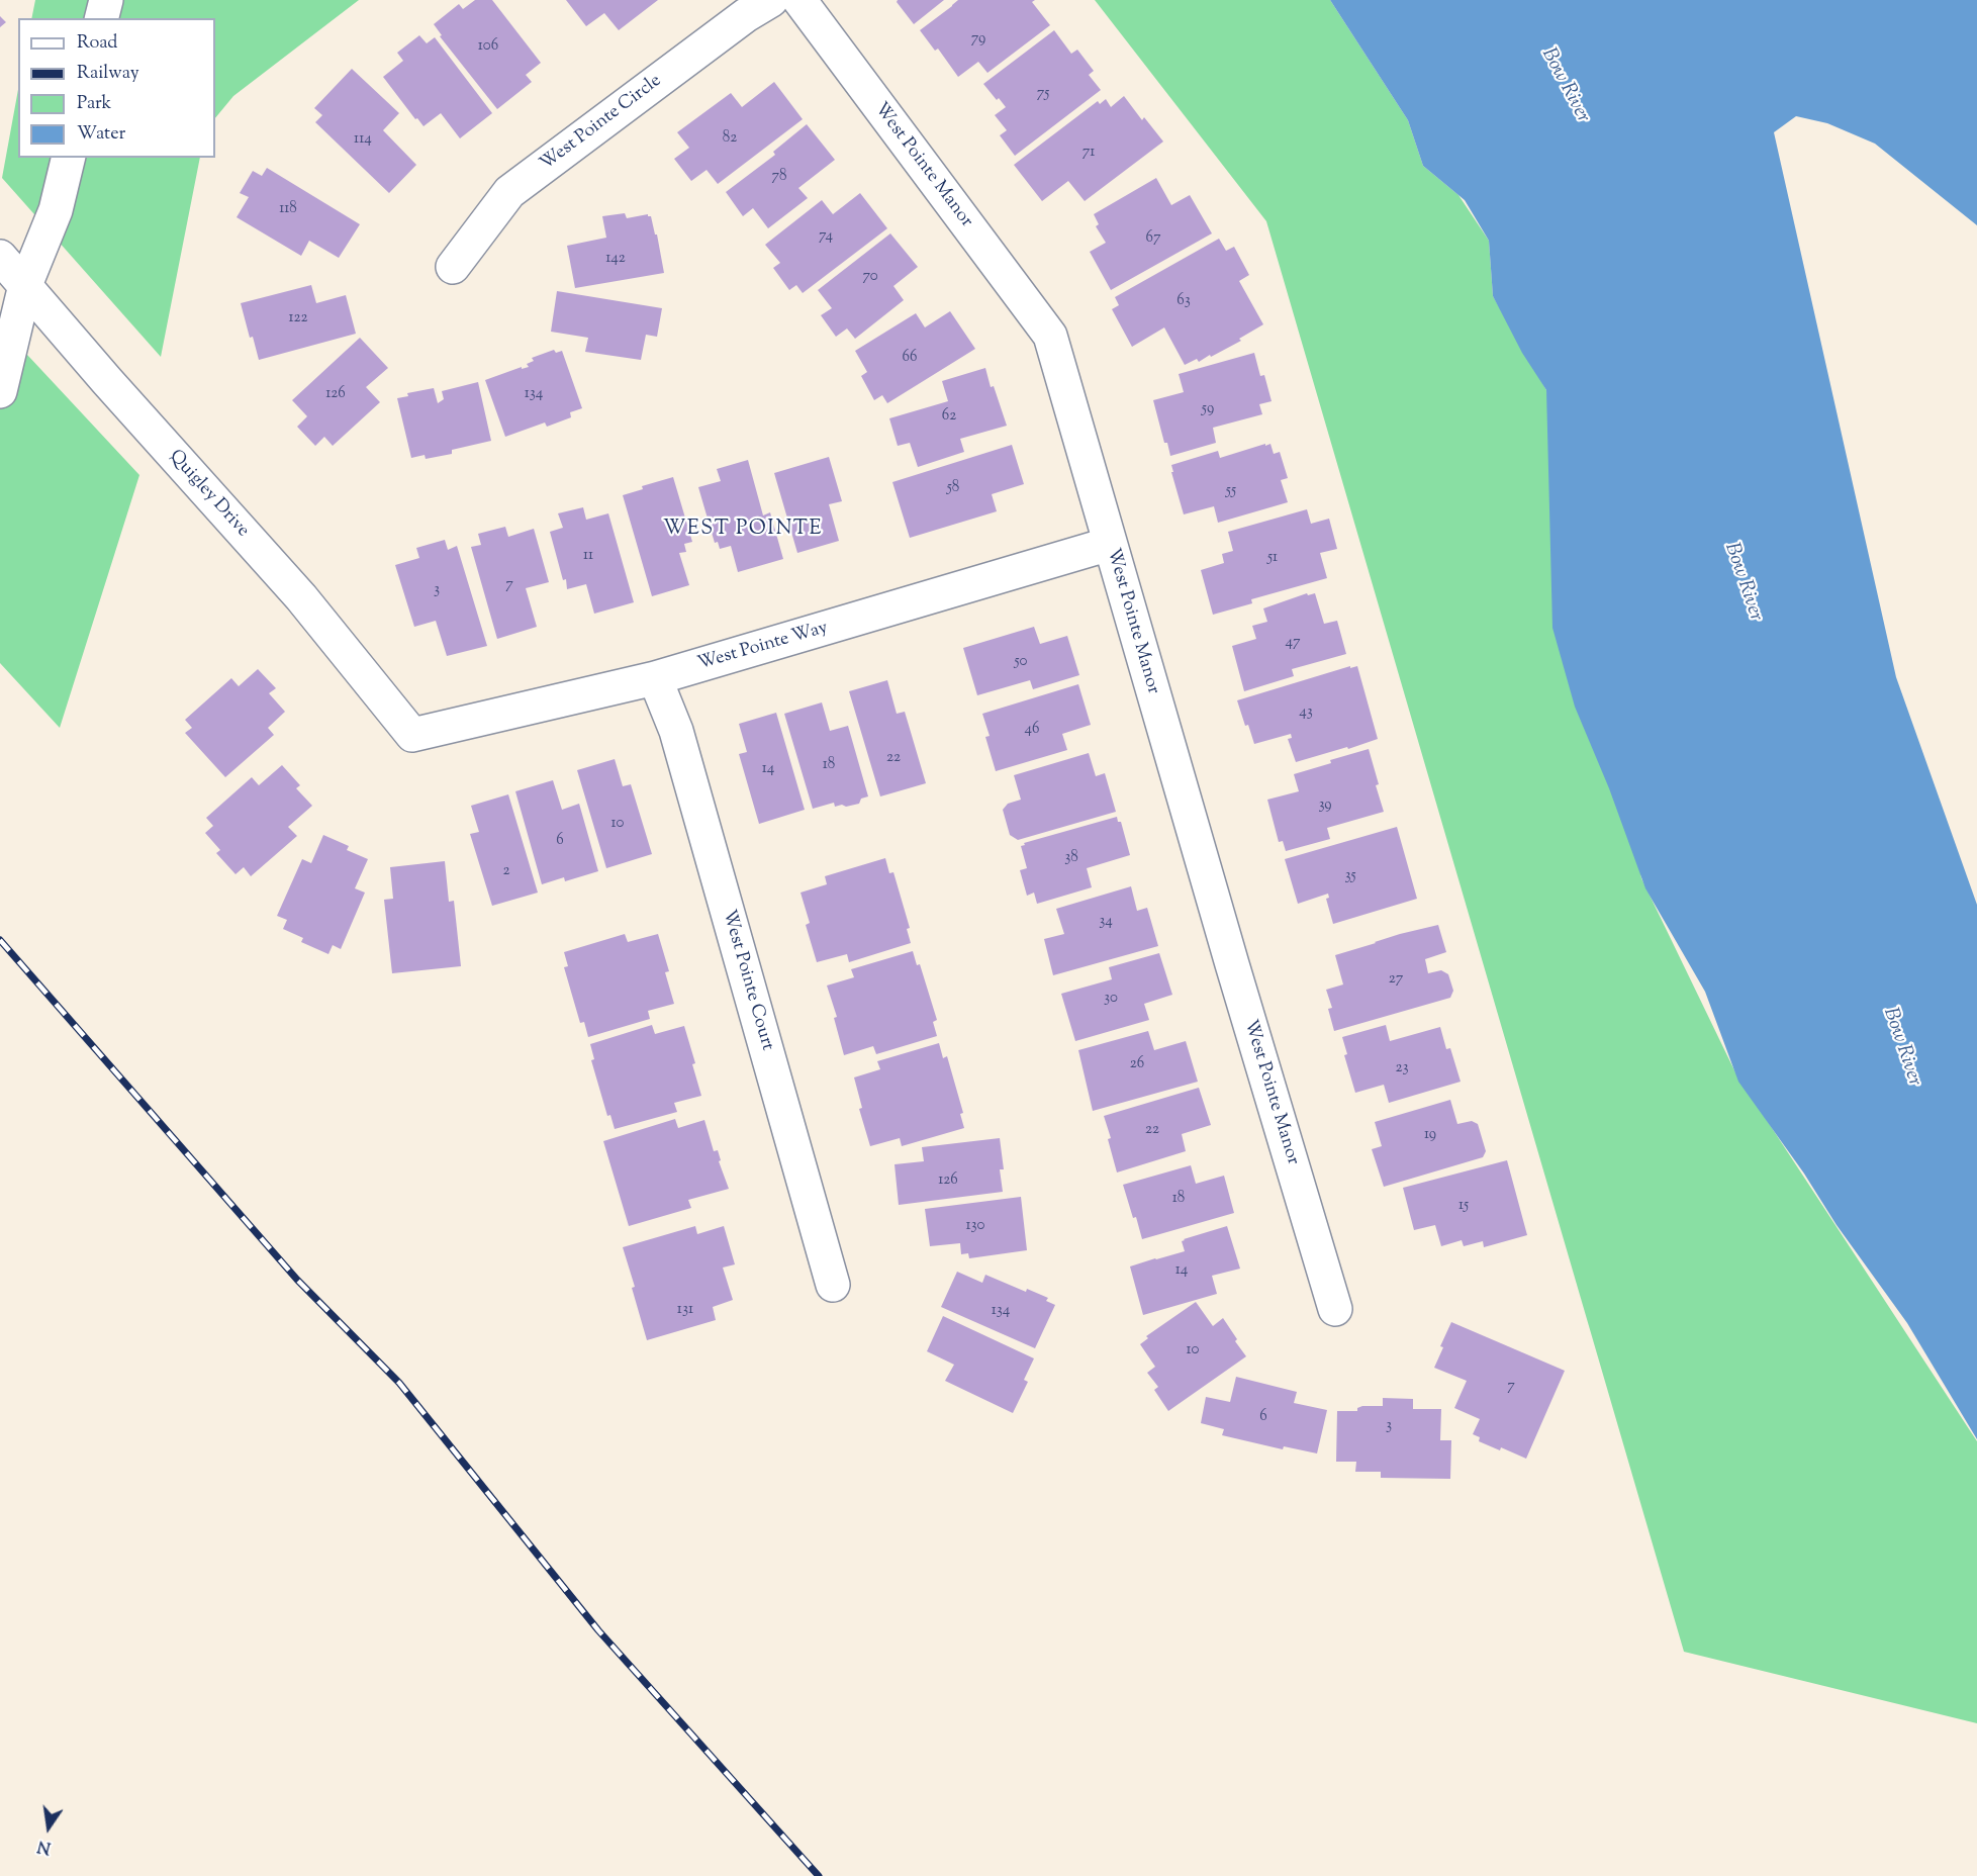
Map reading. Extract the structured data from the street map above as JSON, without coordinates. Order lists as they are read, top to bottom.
{
  "streets": {
    "street": [
      "West Pointe Circle",
      "West Pointe Manor",
      "Quigley Drive",
      "West Pointe Way",
      "West Pointe Court"
    ]
  },
  "crossings": [
    ["West Pointe Manor", "West Pointe Way"],
    ["Quigley Drive", "West Pointe Way"],
    ["West Pointe Way", "West Pointe Court"]
  ],
  "districts": ["WEST POINTE"],
  "water": ["Bow River"],
  "house_numbers": [
    "79",
    "106",
    "75",
    "82",
    "114",
    "71",
    "78",
    "118",
    "74",
    "67",
    "142",
    "70",
    "63",
    "122",
    "66",
    "126",
    "134",
    "59",
    "62",
    "58",
    "55",
    "11",
    "51",
    "7",
    "3",
    "47",
    "50",
    "43",
    "46",
    "22",
    "18",
    "14",
    "39",
    "10",
    "6",
    "38",
    "2",
    "35",
    "34",
    "27",
    "30",
    "26",
    "23",
    "22",
    "19",
    "126",
    "18",
    "15",
    "130",
    "14",
    "131",
    "134",
    "10",
    "7",
    "6",
    "3"
  ],
  "legend": [
    "Road",
    "Railway",
    "Park",
    "Water"
  ],
  "north": "bottom"
}
